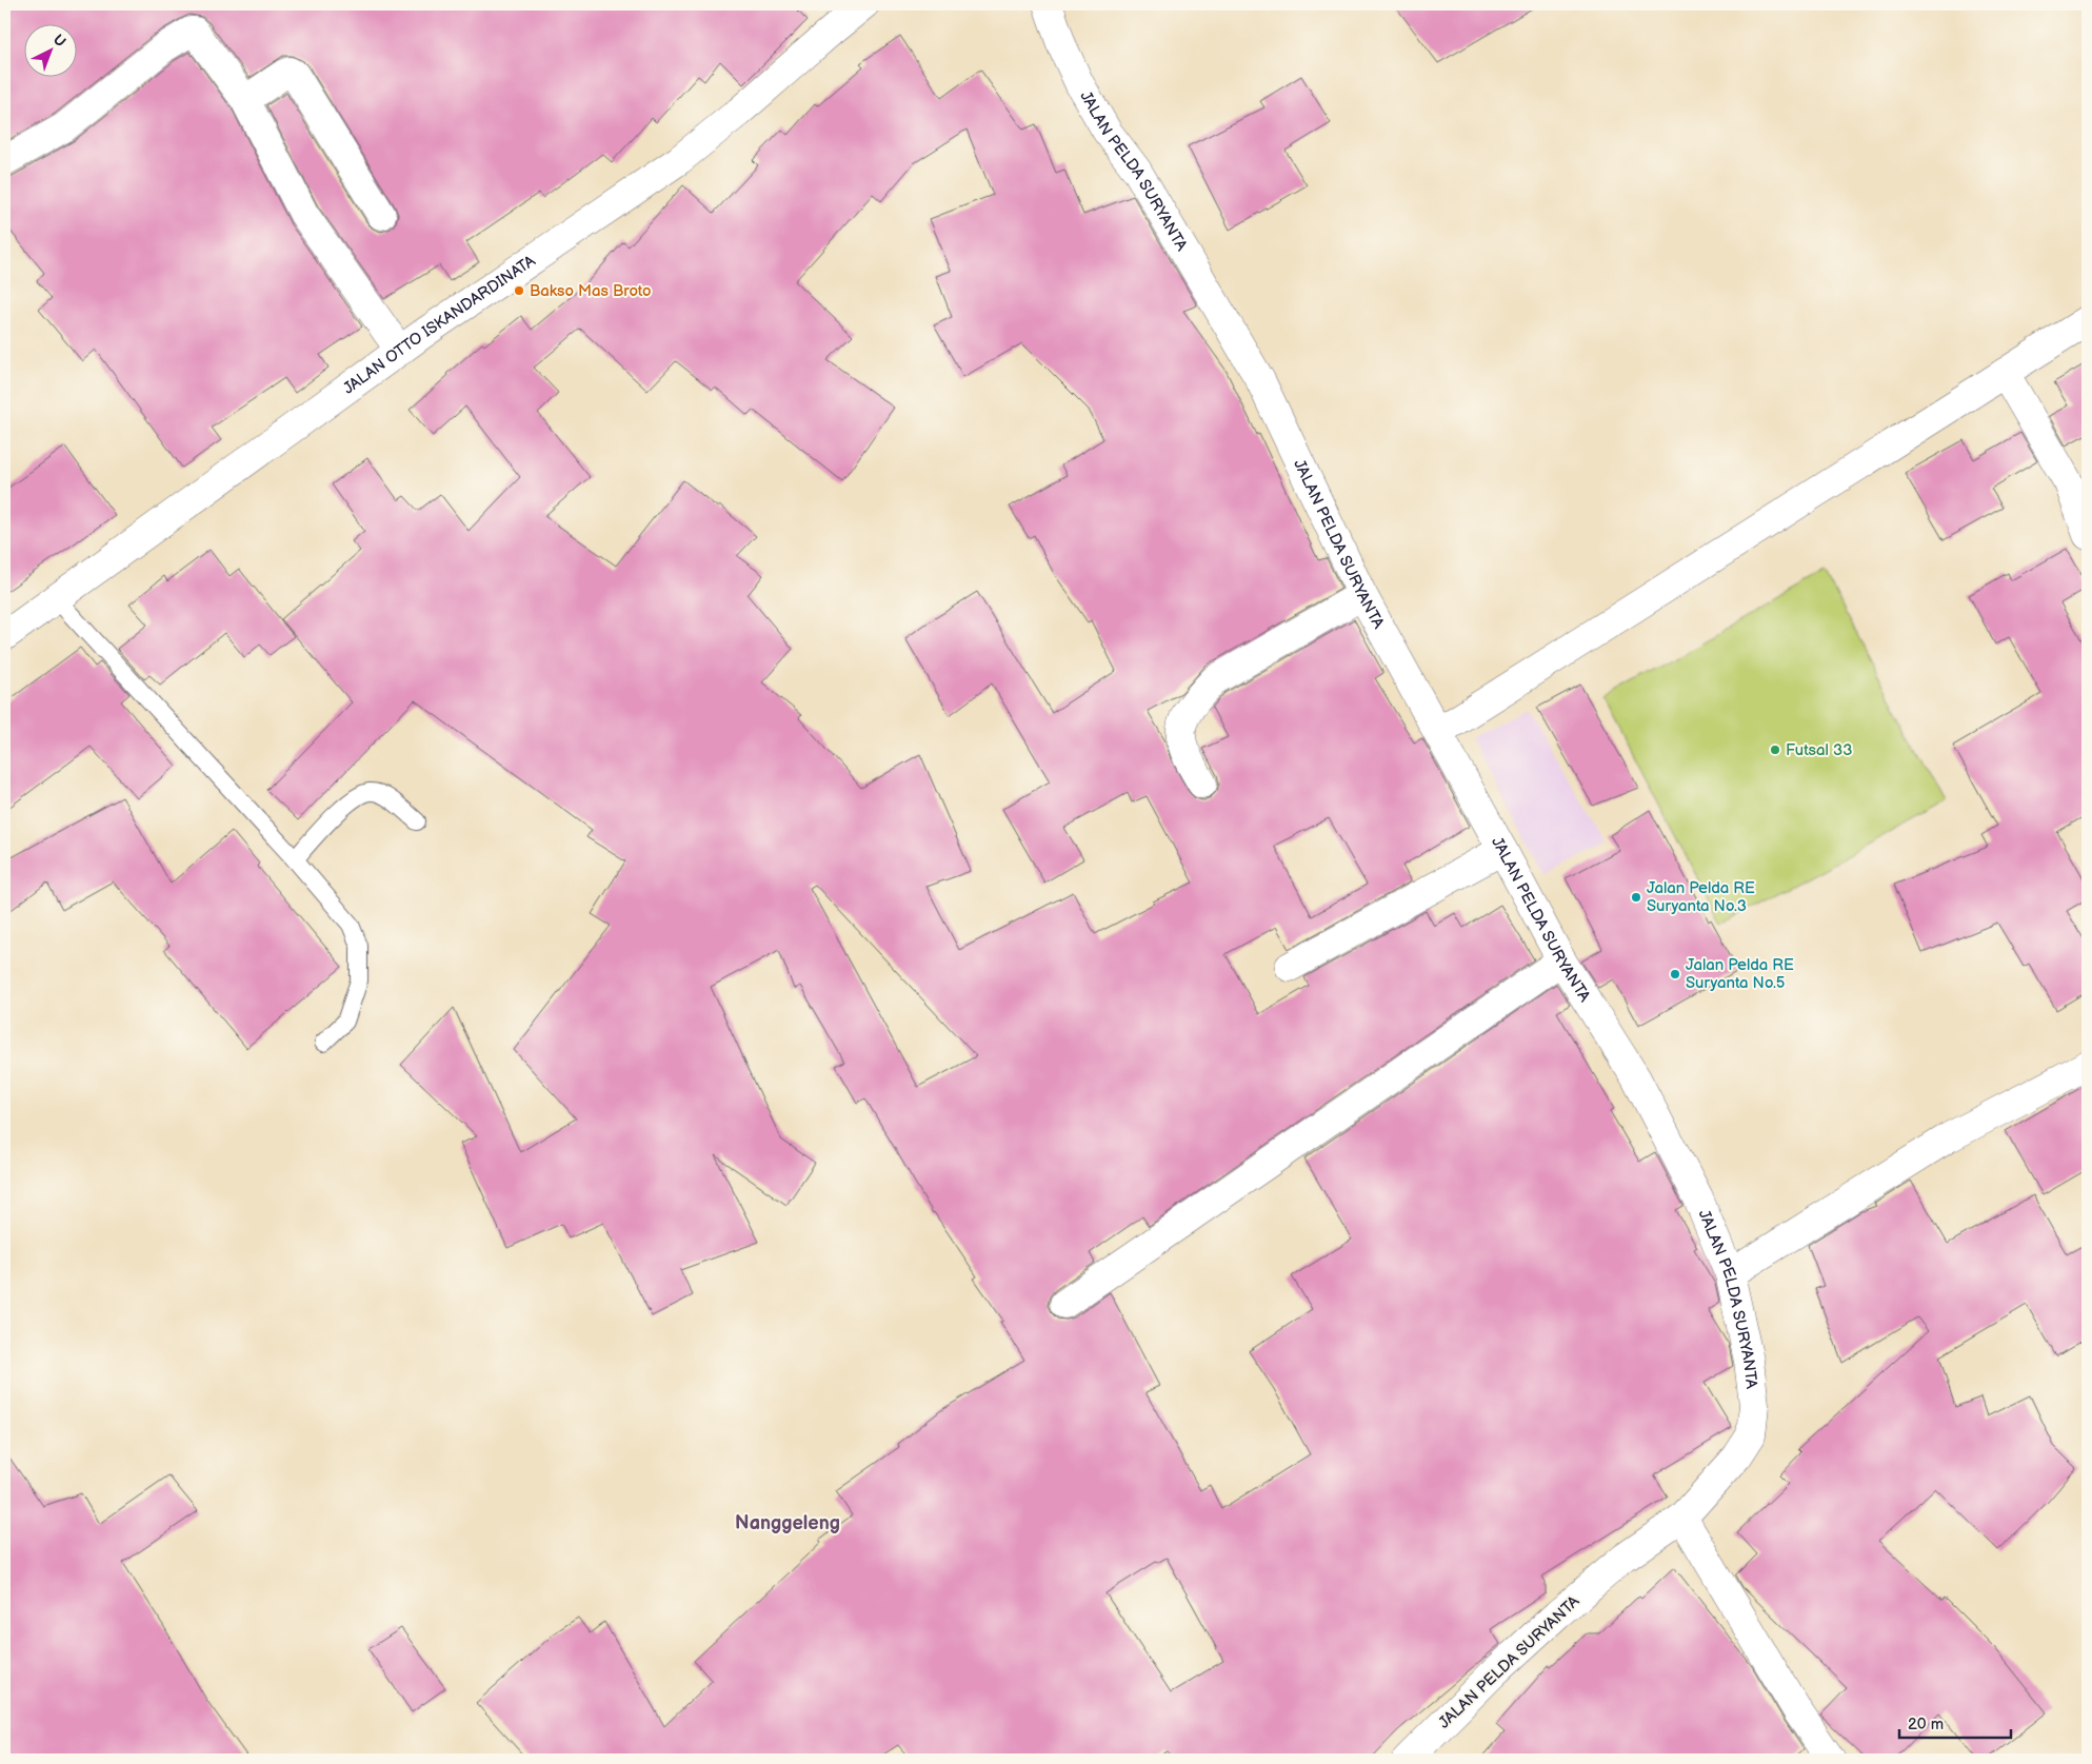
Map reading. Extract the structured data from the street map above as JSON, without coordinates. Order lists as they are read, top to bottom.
{
  "streets": {
    "street": ["JALAN PELDA SURYANTA", "JALAN OTTO ISKANDARDINATA"]
  },
  "districts": ["Nanggeleng"],
  "places": [
    "Bakso Mas Broto",
    "Futsal 33",
    "Jalan Pelda RE Suryanta No.3",
    "Jalan Pelda RE Suryanta No.5"
  ],
  "scale_bar": "20 m",
  "north": "top right"
}
